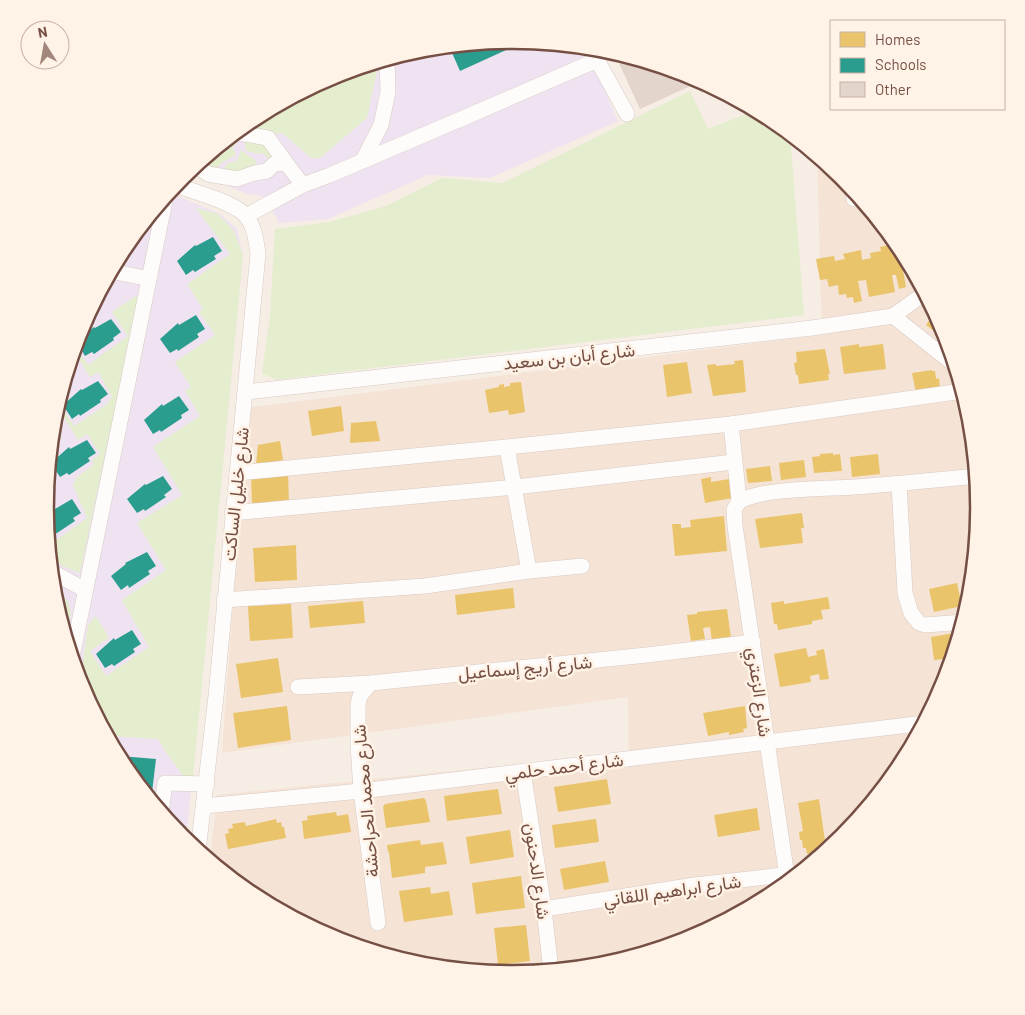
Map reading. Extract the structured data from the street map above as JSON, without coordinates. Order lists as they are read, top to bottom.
{
  "streets": {
    "street": [
      "شارع أبان بن سعيد",
      "شارع خليل الساكت",
      "شارع أريج إسماعيل",
      "شارع الزعتري",
      "شارع أحمد حلمي",
      "شارع محمد الحراحشة",
      "شارع الدحنون",
      "شارع ابراهيم اللقاني"
    ]
  },
  "crossings": [
    ["شارع أبان بن سعيد", "شارع خليل الساكت"],
    ["شارع خليل الساكت", "شارع أحمد حلمي"],
    ["شارع أريج إسماعيل", "شارع الزعتري"],
    ["شارع أريج إسماعيل", "شارع محمد الحراحشة"],
    ["شارع الزعتري", "شارع أحمد حلمي"],
    ["شارع أحمد حلمي", "شارع محمد الحراحشة"],
    ["شارع أحمد حلمي", "شارع الدحنون"],
    ["شارع الدحنون", "شارع ابراهيم اللقاني"]
  ],
  "legend": ["Homes", "Schools", "Other"],
  "north": "top"
}
